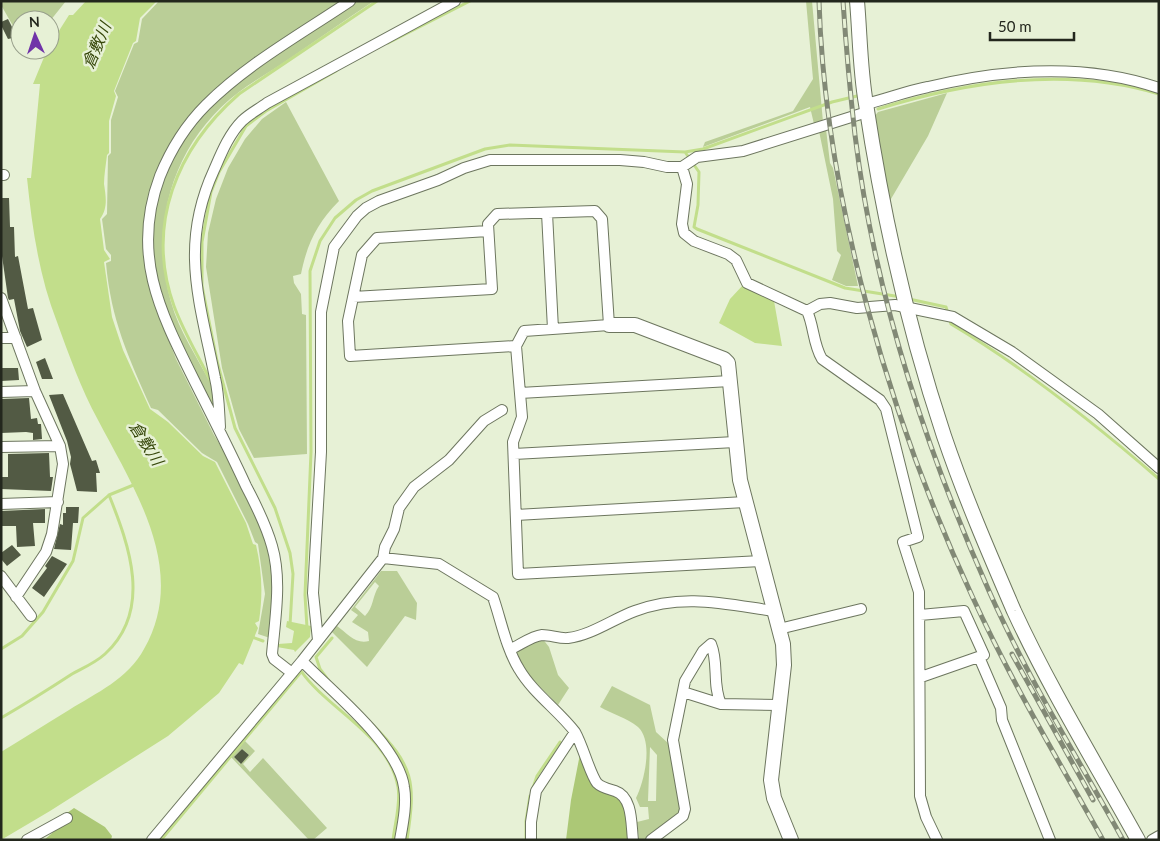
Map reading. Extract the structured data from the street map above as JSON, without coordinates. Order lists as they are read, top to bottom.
{
  "water": ["倉敷川"],
  "scale_bar": "50 m",
  "north": "top"
}
